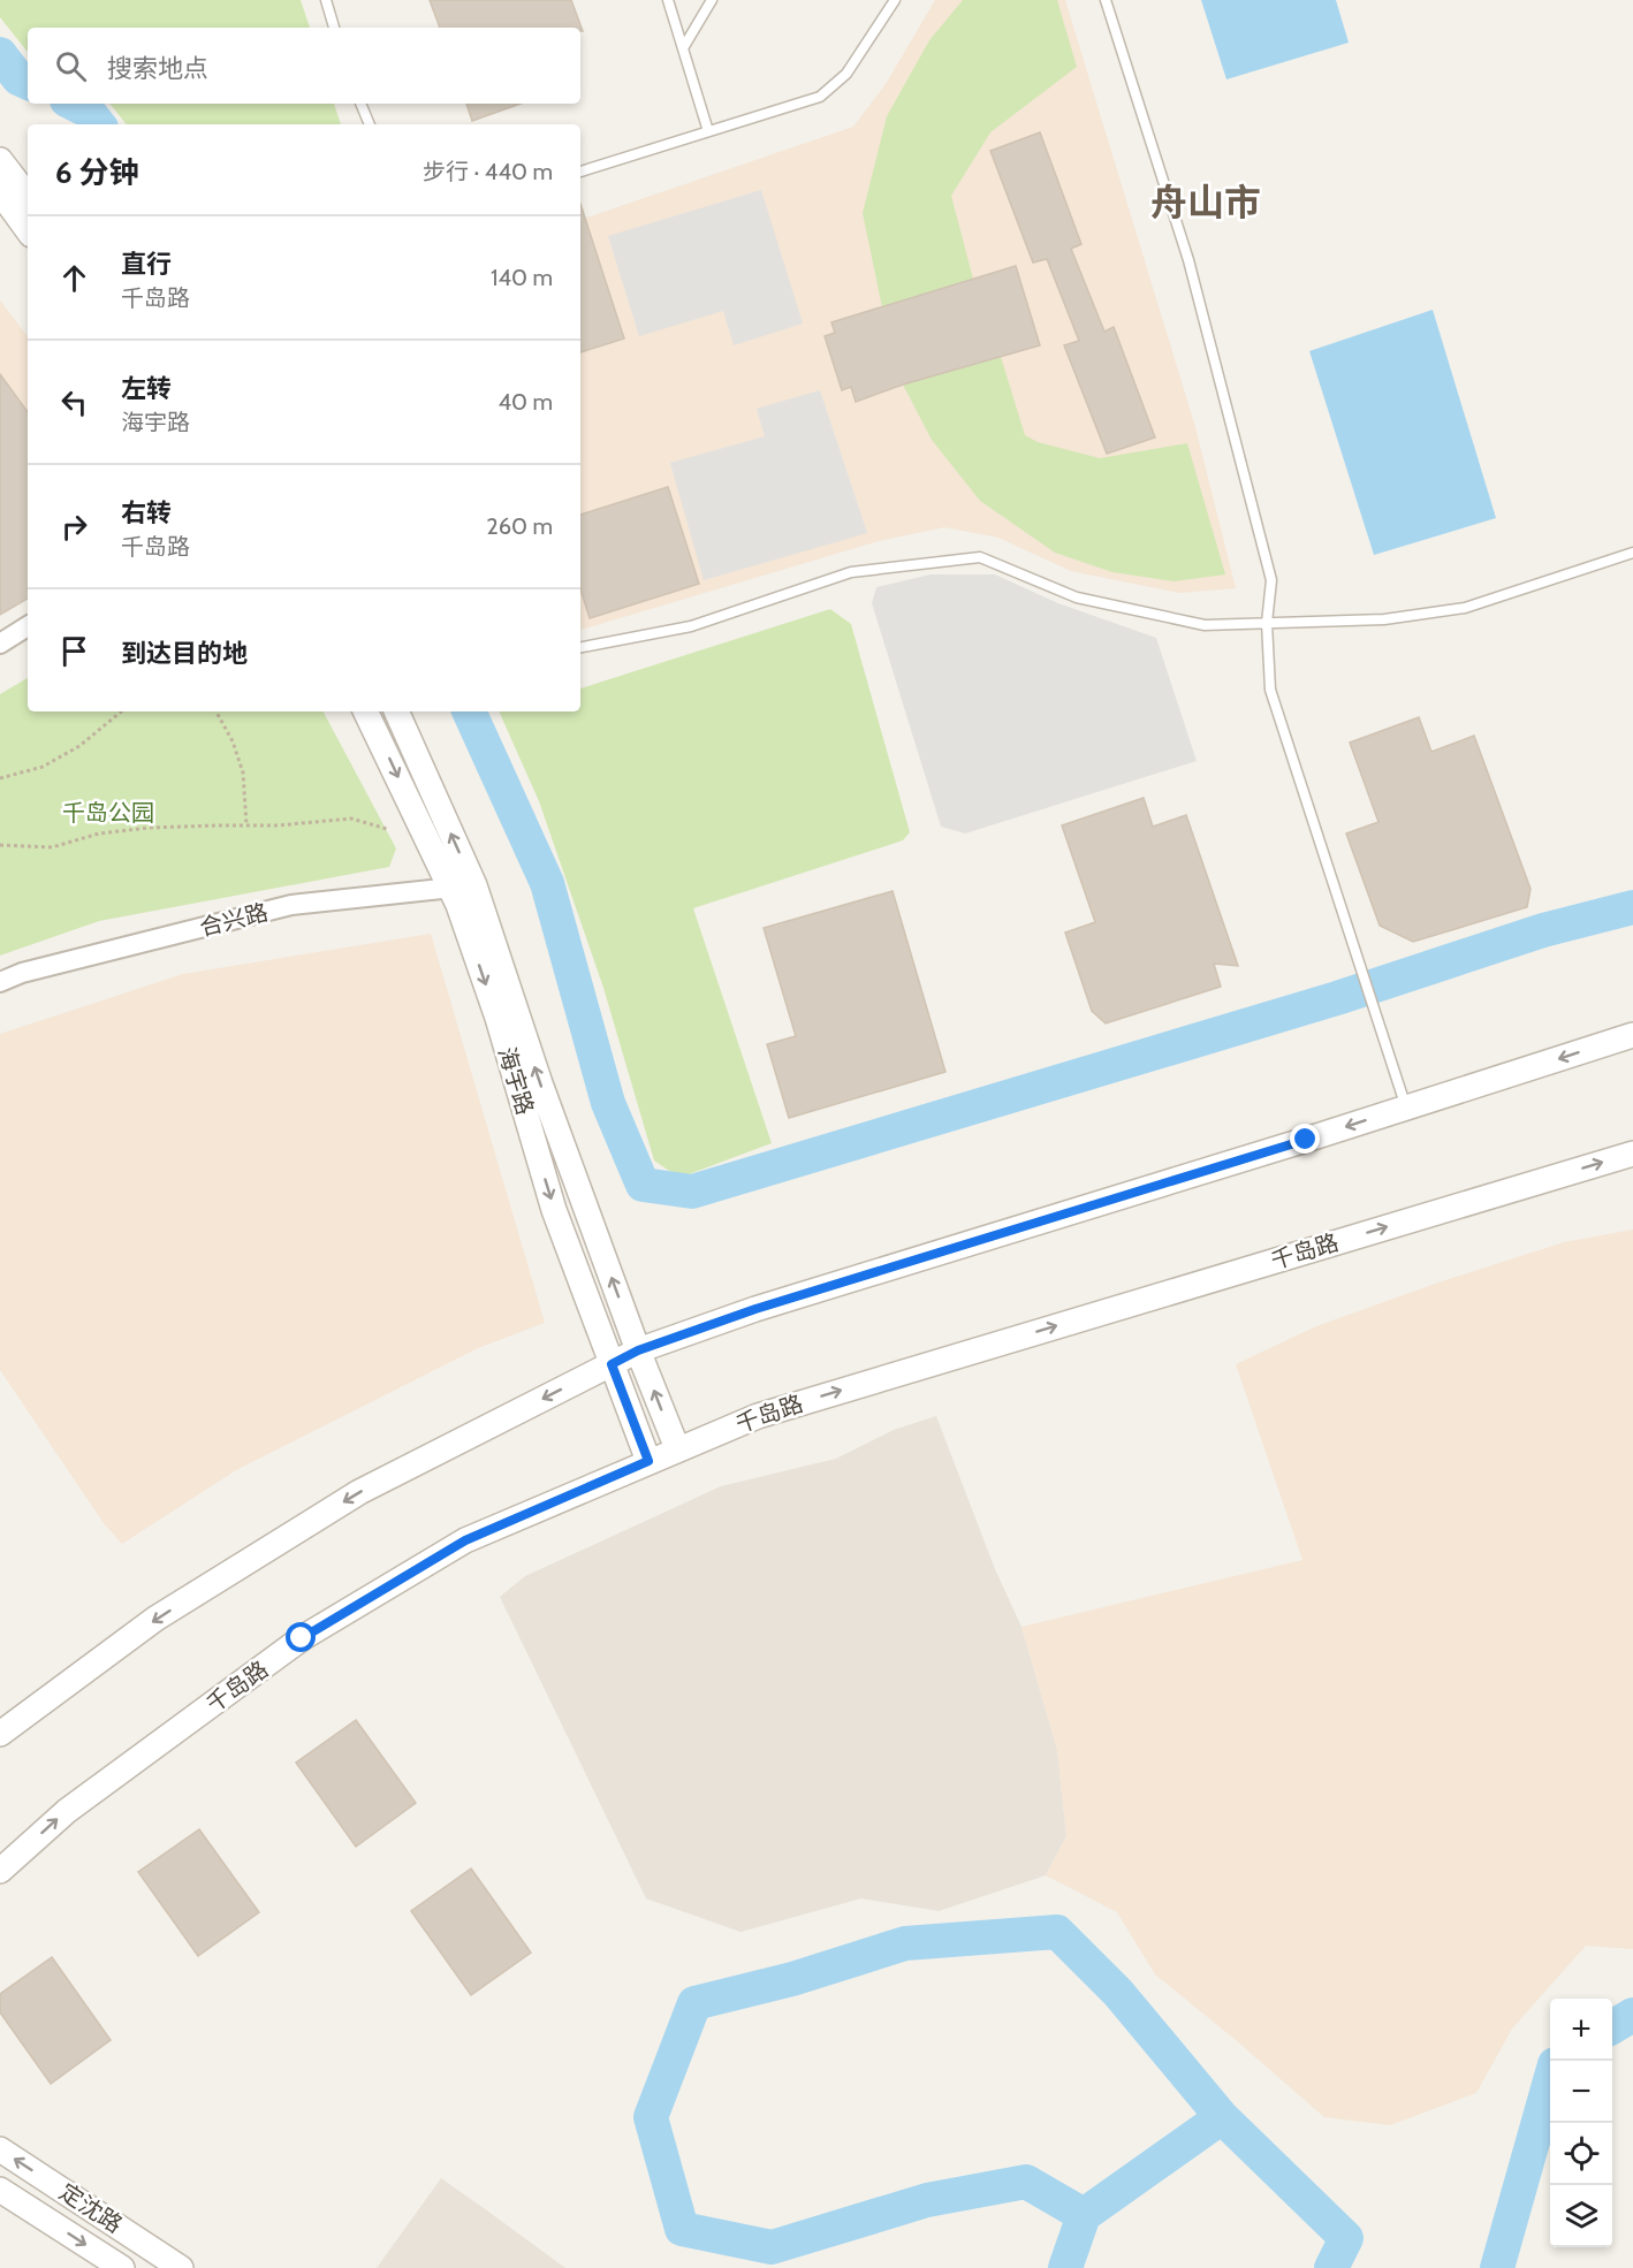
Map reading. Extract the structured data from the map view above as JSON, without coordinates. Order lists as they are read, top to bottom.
{
  "streets": {
    "street": [
      "合兴路",
      "海宇路",
      "千岛路",
      "定沈路"
    ]
  },
  "crossings": [
    ["合兴路", "海宇路"],
    ["海宇路", "千岛路"]
  ],
  "districts": ["舟山市"],
  "parks": ["千岛公园"],
  "page": {
    "search": "搜索地点",
    "heading": ["6 分钟", "步行 · 440 m"],
    "list": [
      ["直行", "千岛路", "140 m"],
      ["左转", "海宇路", "40 m"],
      ["右转", "千岛路", "260 m"],
      "到达目的地"
    ],
    "map_buttons": ["+", "−"]
  }
}
